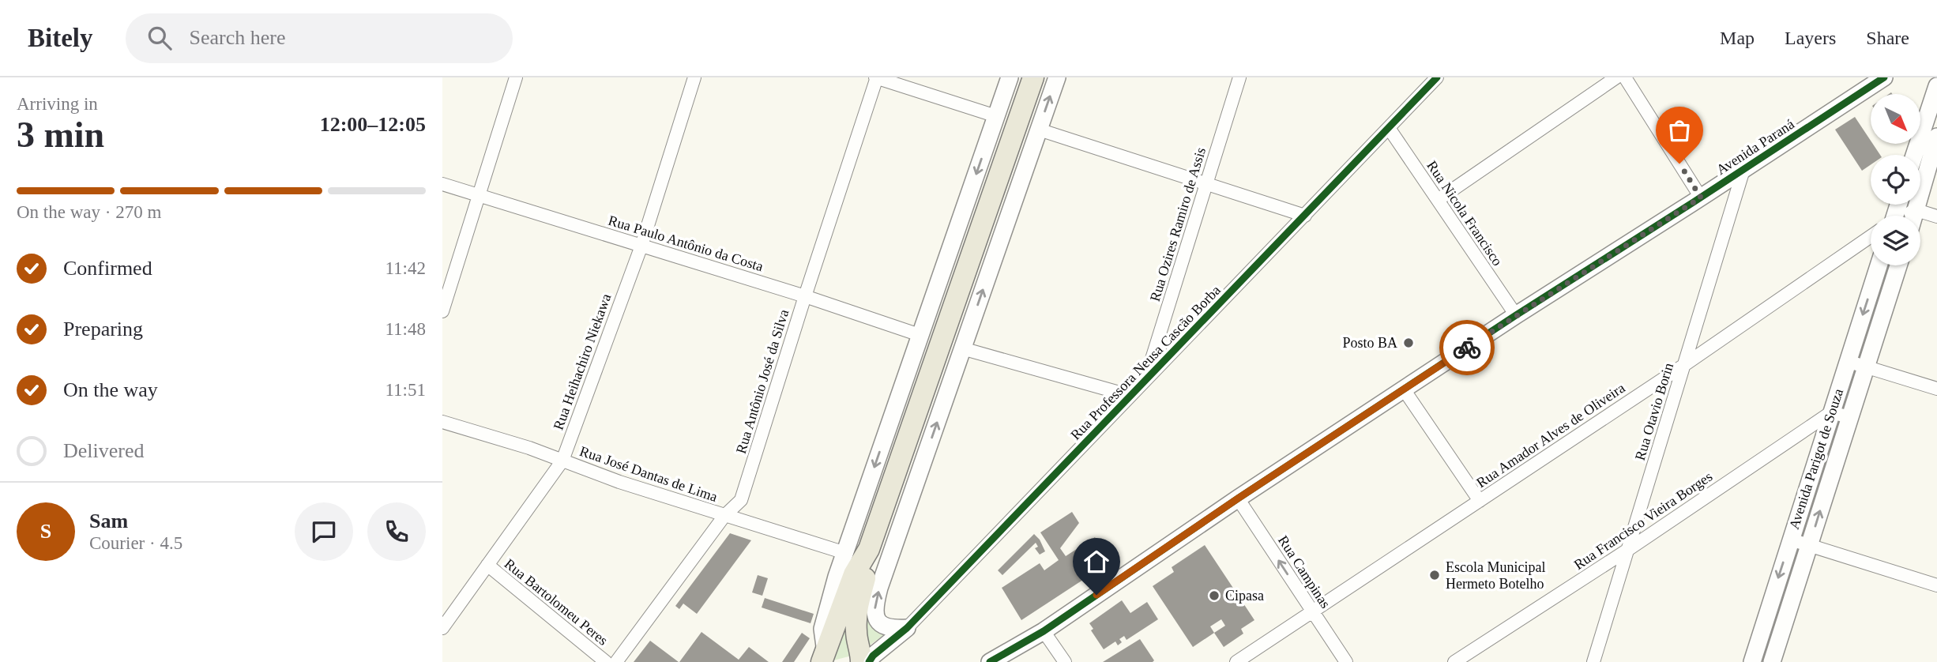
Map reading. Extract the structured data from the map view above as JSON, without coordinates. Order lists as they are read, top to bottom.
{
  "streets": {
    "street": [
      "Avenida Paraná",
      "Rua Nicola Francisco",
      "Rua Ozires Ramiro de Assis",
      "Rua Paulo Antônio da Costa",
      "Rua Heihachiro Niekawa",
      "Rua Professora Neusa Cascão Borba",
      "Rua Antônio José da Silva",
      "Rua Otavio Borin",
      "Rua Amador Alves de Oliveira",
      "Avenida Parigot de Souza",
      "Rua José Dantas de Lima",
      "Rua Francisco Vieira Borges",
      "Rua Campinas",
      "Rua Bartolomeu Peres"
    ]
  },
  "crossings": [
    ["Avenida Paraná", "Rua Nicola Francisco"],
    ["Avenida Paraná", "Rua Otavio Borin"],
    ["Avenida Paraná", "Rua Campinas"],
    ["Rua Nicola Francisco", "Rua Professora Neusa Cascão Borba"],
    ["Rua Ozires Ramiro de Assis", "Rua Professora Neusa Cascão Borba"],
    ["Rua Paulo Antônio da Costa", "Rua Heihachiro Niekawa"],
    ["Rua Paulo Antônio da Costa", "Rua Antônio José da Silva"],
    ["Rua Heihachiro Niekawa", "Rua José Dantas de Lima"],
    ["Rua Heihachiro Niekawa", "Rua Bartolomeu Peres"],
    ["Rua Antônio José da Silva", "Rua José Dantas de Lima"],
    ["Rua Otavio Borin", "Rua Amador Alves de Oliveira"],
    ["Rua Otavio Borin", "Rua Francisco Vieira Borges"],
    ["Rua Amador Alves de Oliveira", "Rua Campinas"],
    ["Avenida Parigot de Souza", "Rua Francisco Vieira Borges"]
  ],
  "one_way": ["Rua Campinas"],
  "places": ["Posto BA", "Escola Municipal Hermeto Botelho", "Cipasa"],
  "north": "bottom right",
  "page": {
    "header": "Bitely",
    "search": "Search here",
    "nav": ["Map", "Layers", "Share"],
    "heading": ["3 min", "Arriving in", "12:00–12:05"],
    "panel": ["Sam", "Courier · 4.5"],
    "bar": "On the way · 270 m",
    "list": [
      ["Confirmed", "11:42"],
      ["Preparing", "11:48"],
      ["On the way", "11:51"],
      "Delivered"
    ],
    "round": "S"
  }
}
